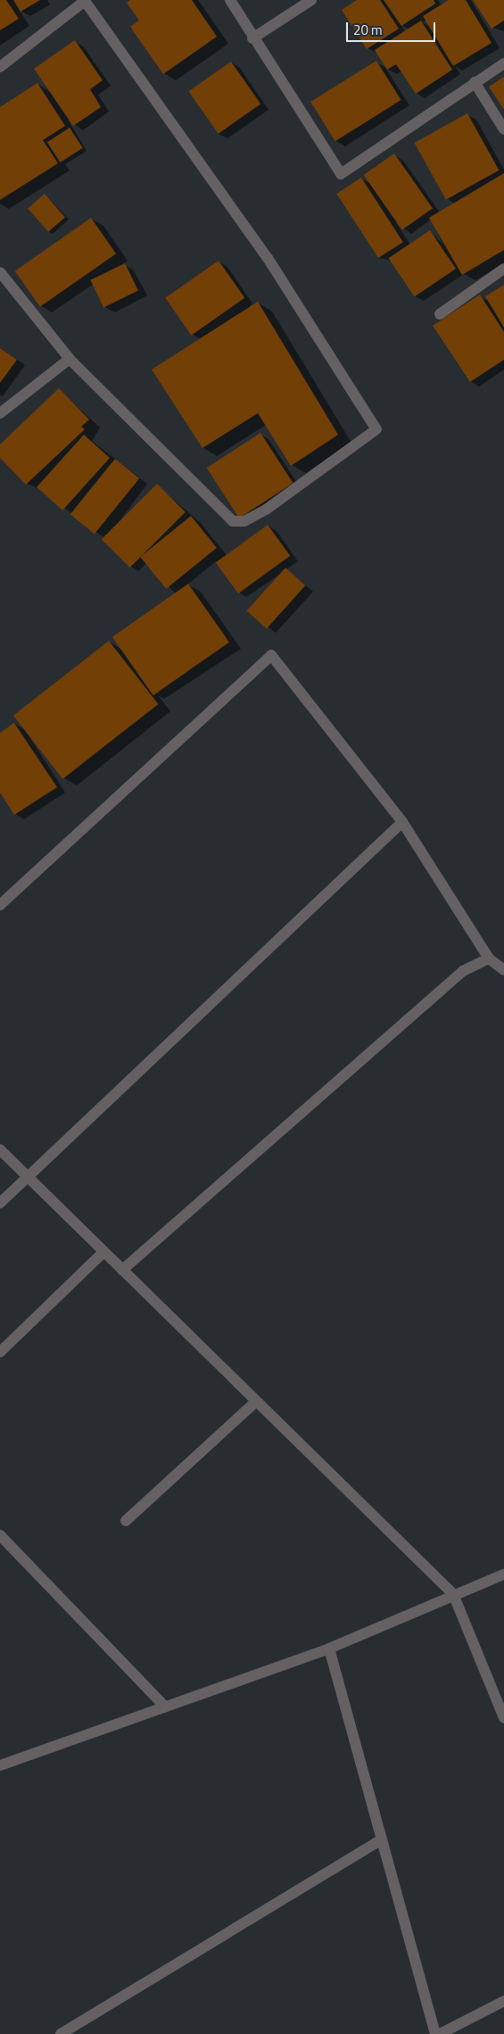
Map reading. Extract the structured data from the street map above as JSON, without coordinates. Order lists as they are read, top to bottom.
{
  "scale_bar": "20 m"
}
